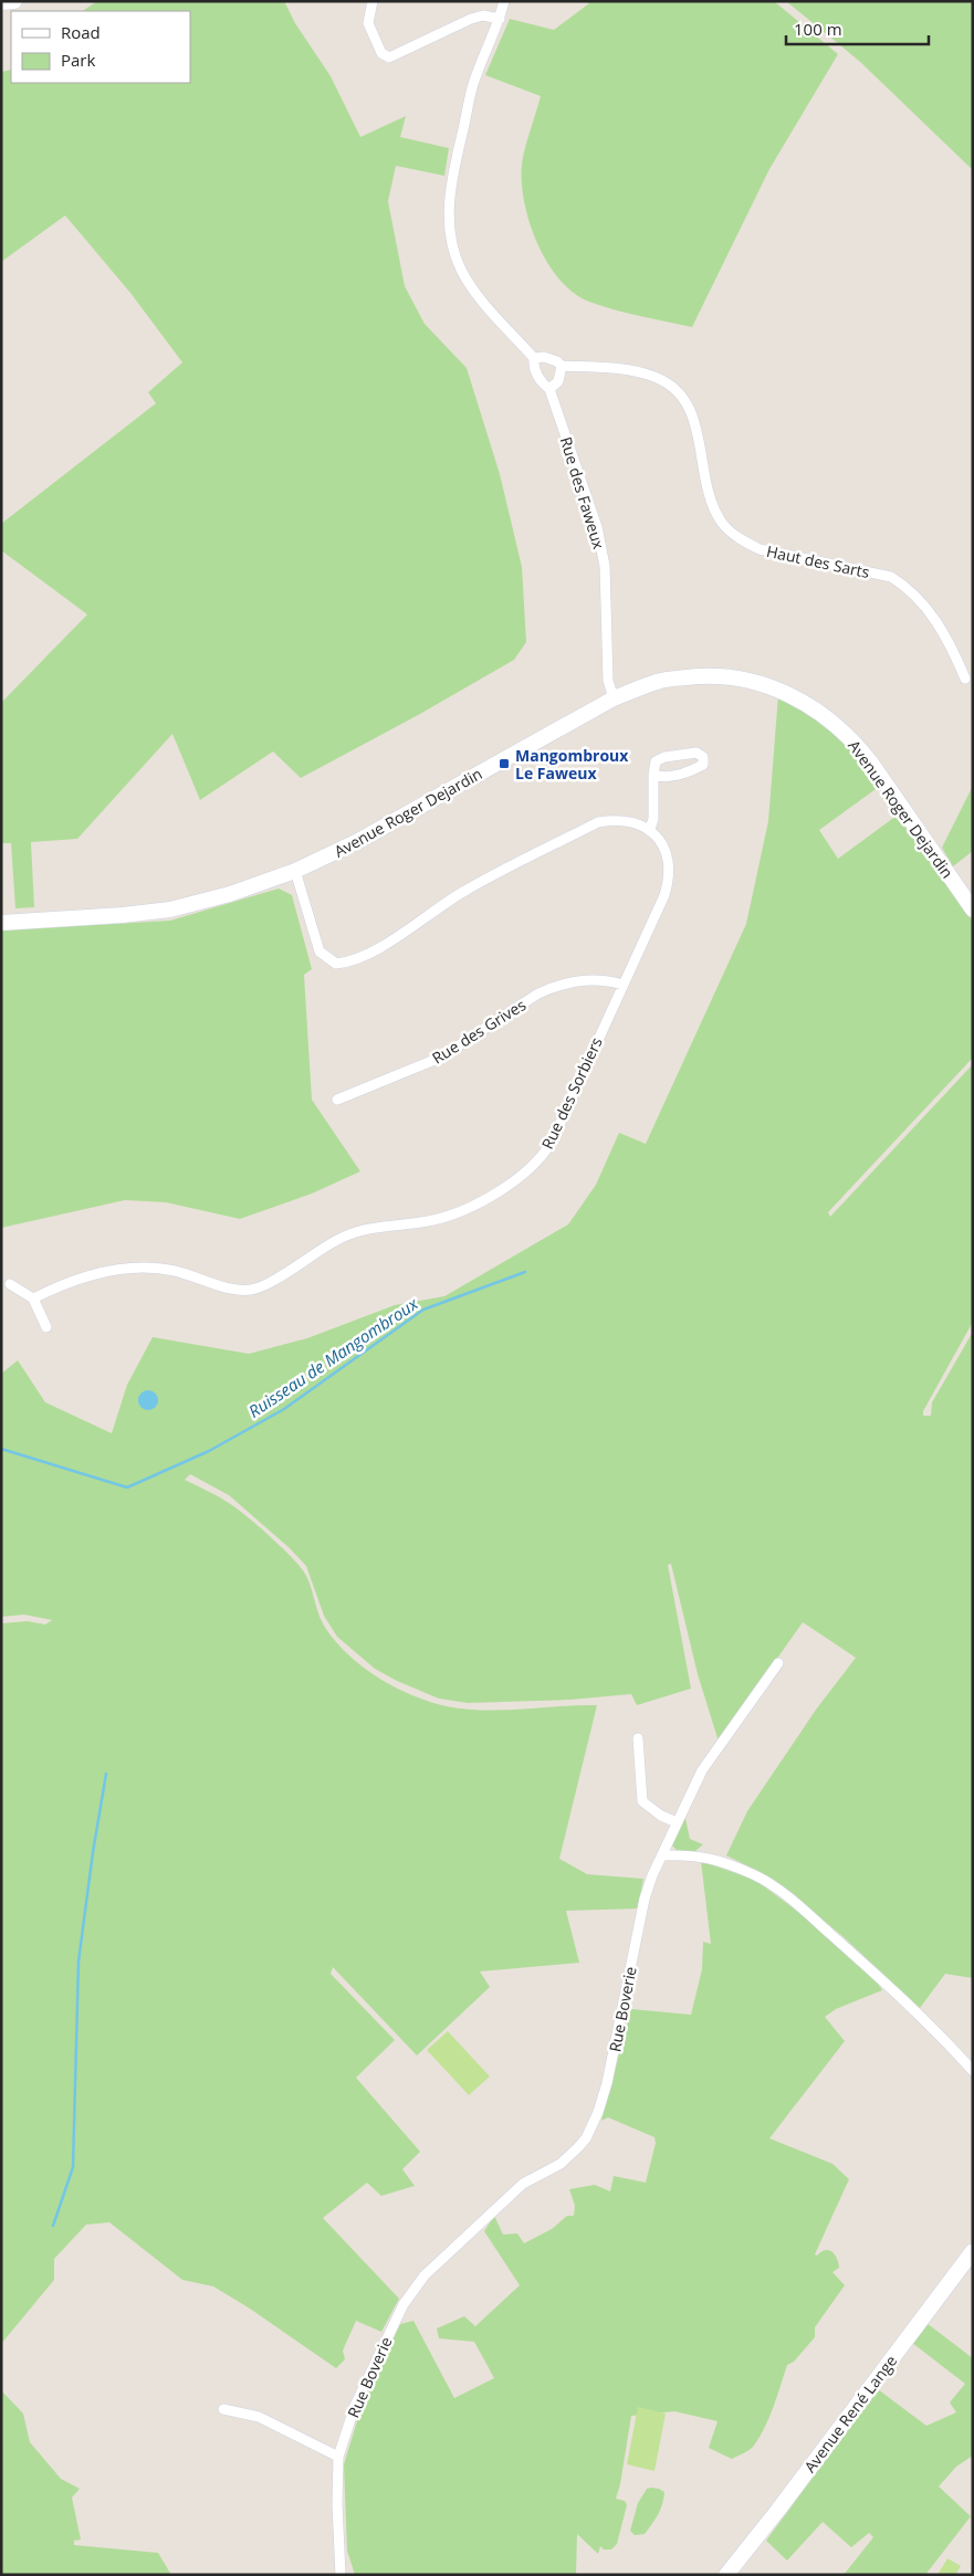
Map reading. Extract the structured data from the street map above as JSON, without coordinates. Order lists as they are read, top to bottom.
{
  "streets": {
    "main road": ["Avenue Roger Dejardin", "Avenue René Lange"],
    "street": [
      "Rue des Faweux",
      "Haut des Sarts",
      "Rue des Grives",
      "Rue des Sorbiers",
      "Rue Boverie"
    ]
  },
  "crossings": [
    ["Rue des Faweux", "Avenue Roger Dejardin"],
    ["Rue des Grives", "Rue des Sorbiers"]
  ],
  "water": ["Ruisseau de Mangombroux"],
  "places": {
    "transit": ["Mangombroux Le Faweux"]
  },
  "legend": ["Road", "Park"],
  "scale_bar": "100 m"
}
